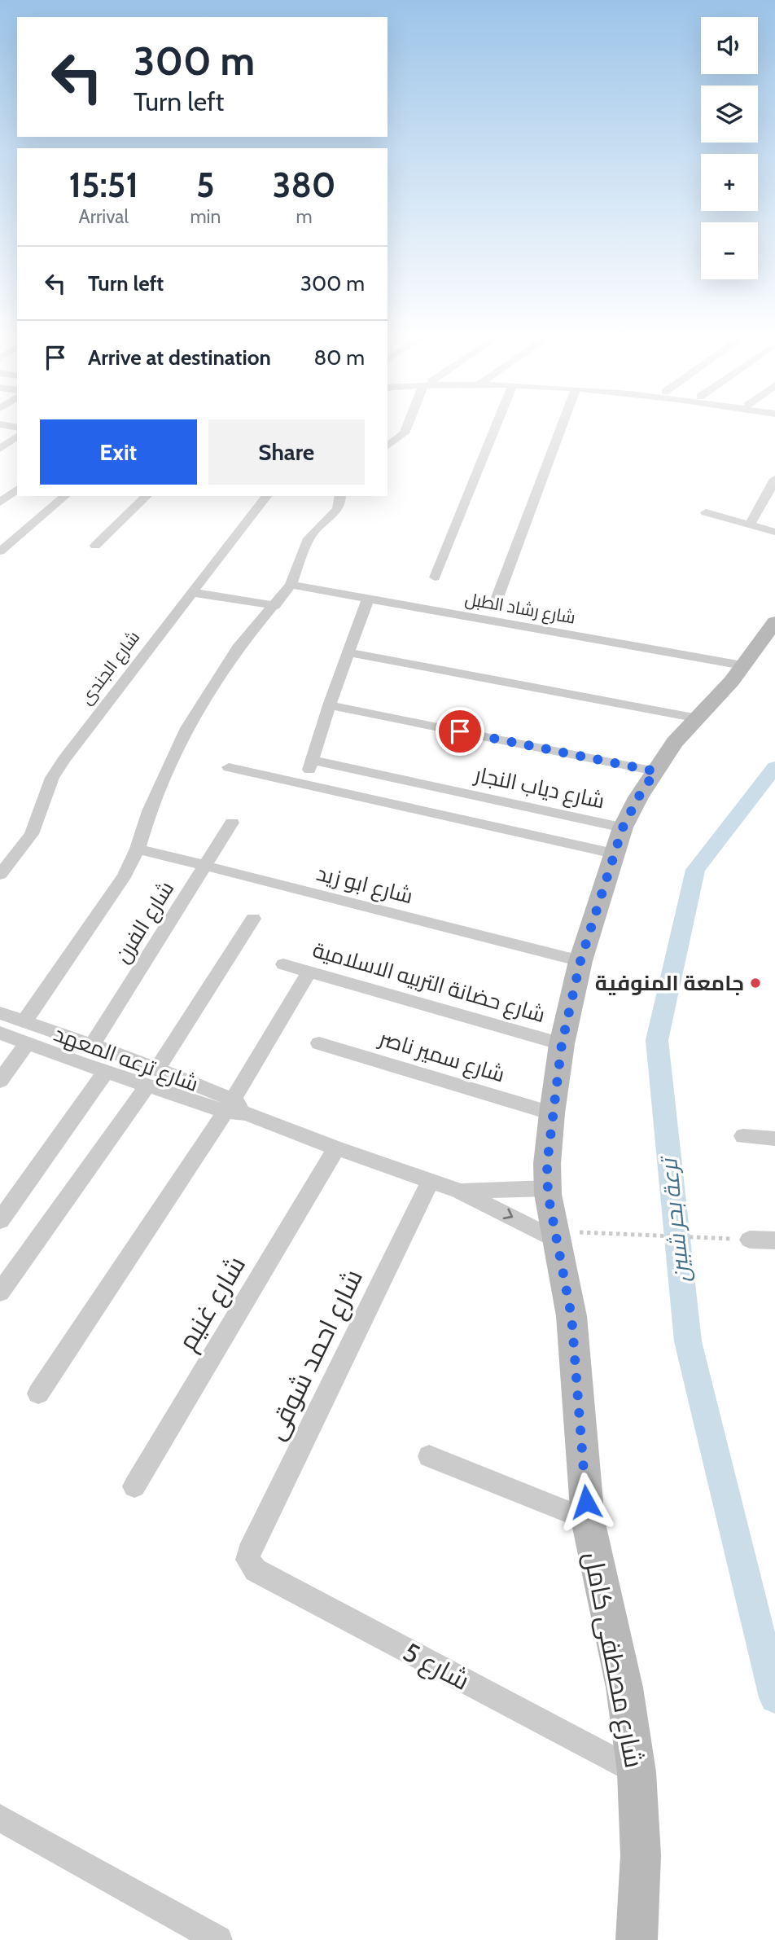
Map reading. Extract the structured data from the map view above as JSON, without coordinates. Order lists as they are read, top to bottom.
{
  "streets": {
    "main road": ["شارع مصطفى كامل"],
    "street": [
      "شارع رشاد الطبل",
      "شارع الجندى",
      "شارع دياب النجار",
      "شارع ابو زيد",
      "شارع الفرن",
      "شارع حضانة التربيه الاسلامية",
      "شارع سمير ناصر",
      "شارع ترعه المعهد",
      "شارع غنيم",
      "شارع احمد شوقى",
      "شارع 5"
    ]
  },
  "crossings": [
    ["شارع رشاد الطبل", "شارع مصطفى كامل"],
    ["شارع دياب النجار", "شارع مصطفى كامل"],
    ["شارع ابو زيد", "شارع الفرن"],
    ["شارع ابو زيد", "شارع مصطفى كامل"],
    ["شارع الفرن", "شارع ترعه المعهد"],
    ["شارع حضانة التربيه الاسلامية", "شارع مصطفى كامل"],
    ["شارع سمير ناصر", "شارع مصطفى كامل"],
    ["شارع ترعه المعهد", "شارع غنيم"],
    ["شارع ترعه المعهد", "شارع احمد شوقى"],
    ["شارع ترعه المعهد", "شارع مصطفى كامل"],
    ["شارع احمد شوقى", "شارع 5"],
    ["شارع مصطفى كامل", "شارع 5"]
  ],
  "water": ["ترعة بحر شبين"],
  "places": ["جامعة المنوفية"],
  "page": {
    "map_buttons": ["+", "−"],
    "turn": ["300 m", "Turn left"],
    "eta": [
      "15:51",
      "Arrival",
      "5",
      "min",
      "380",
      "m"
    ],
    "list": [
      {
        "name": "Turn left",
        "value": "300 m"
      },
      {
        "name": "Arrive at destination",
        "value": "80 m"
      }
    ],
    "buttons": ["Exit", "Share"]
  }
}
